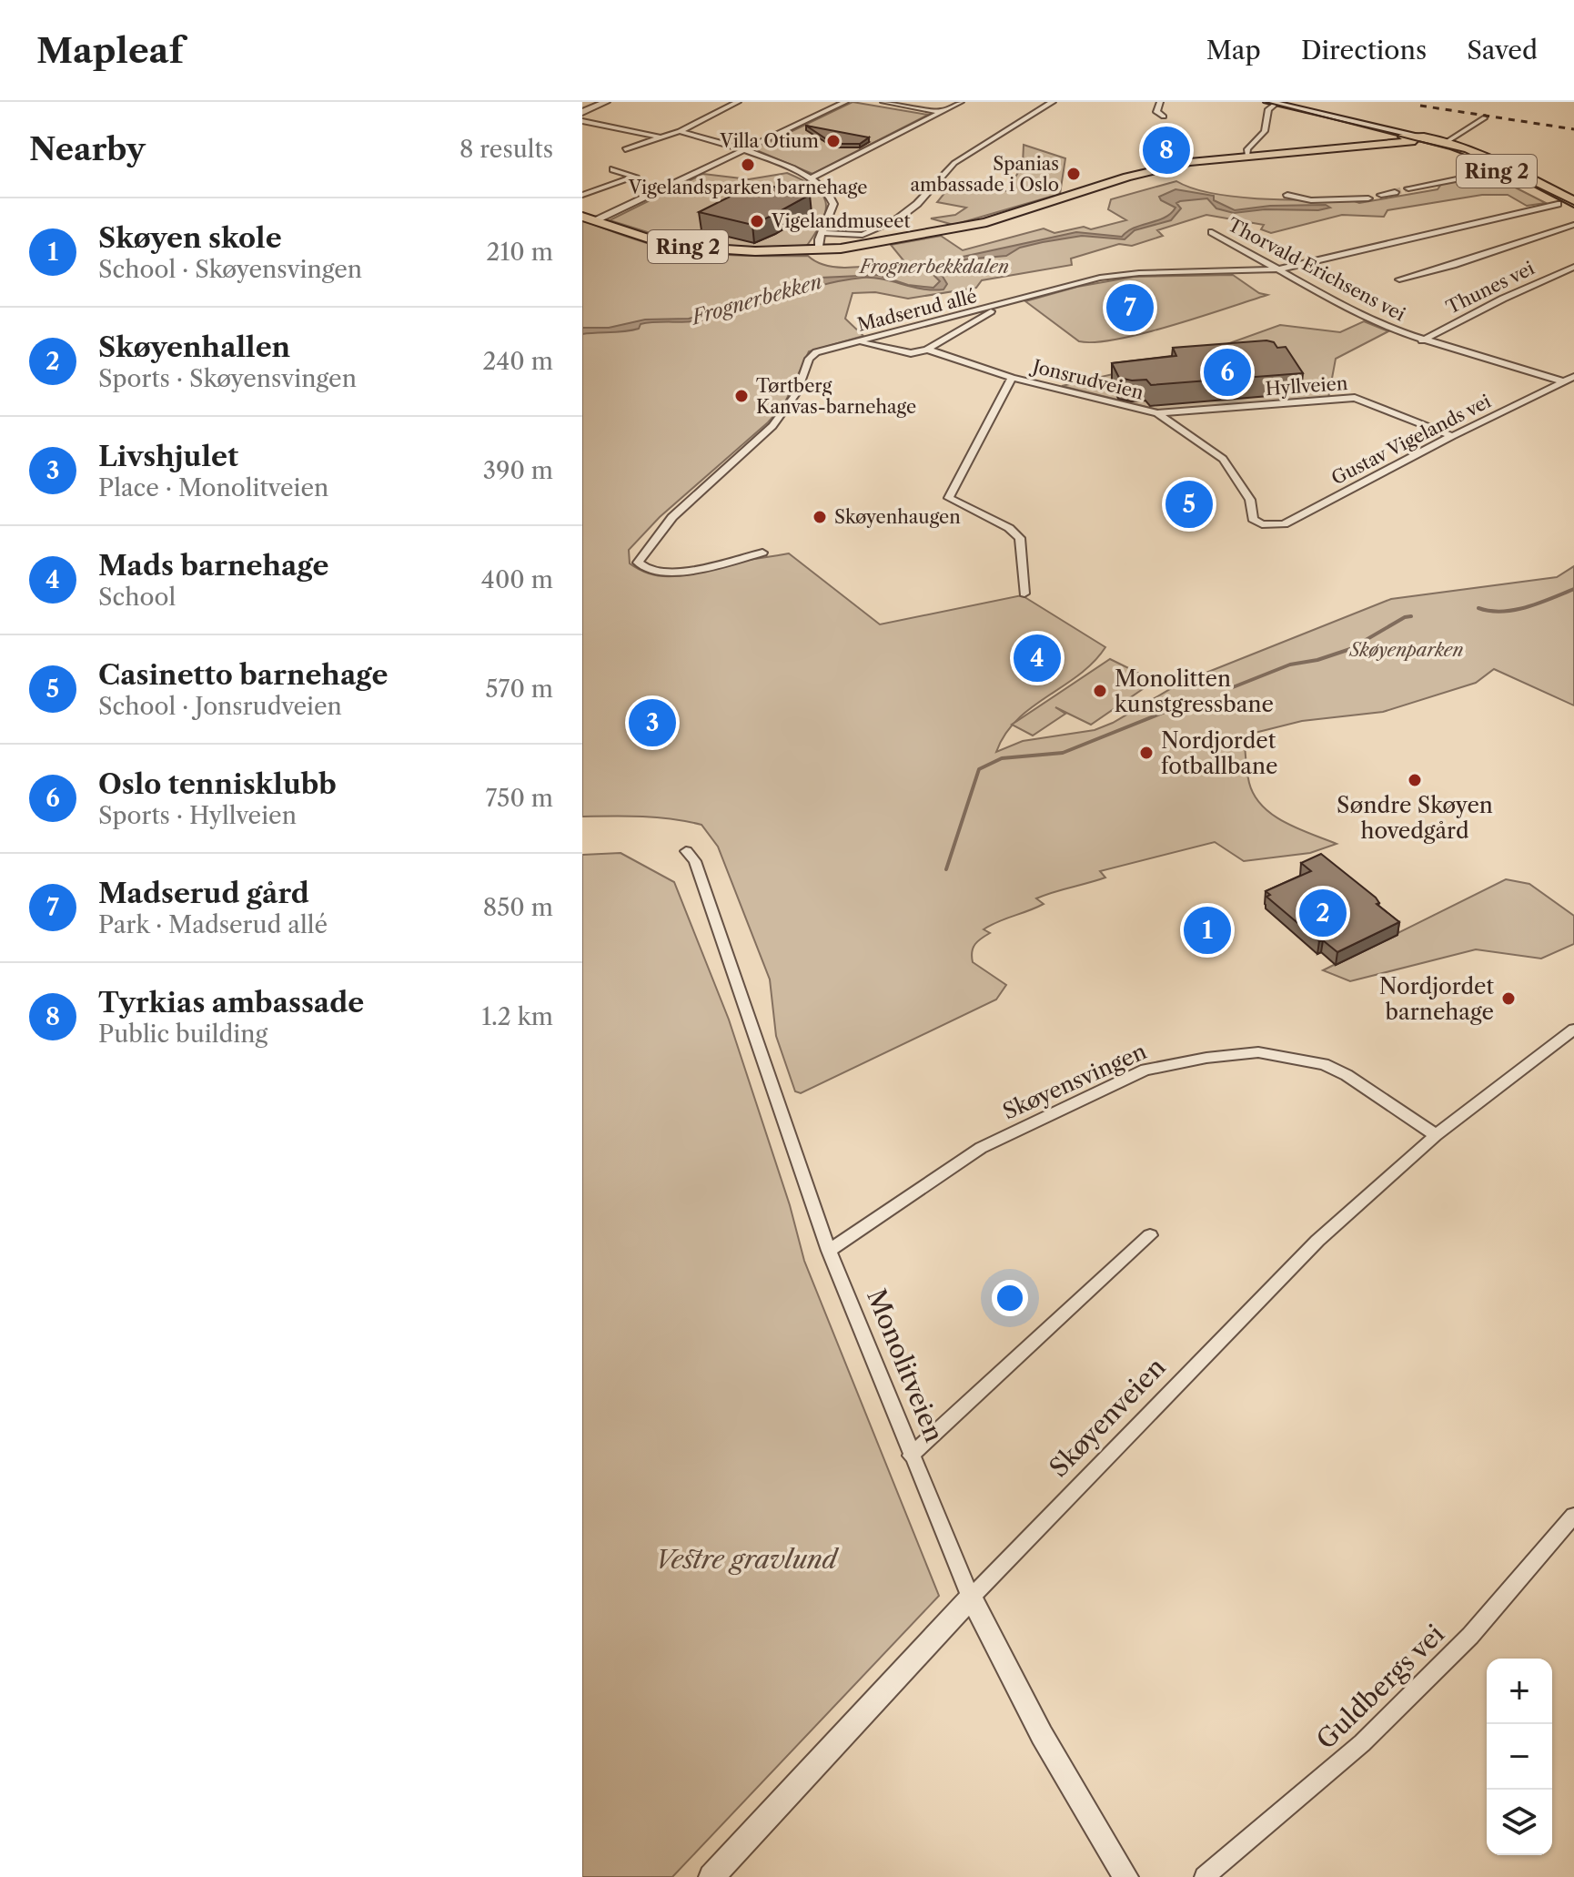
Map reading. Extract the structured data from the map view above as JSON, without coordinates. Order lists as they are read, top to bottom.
{
  "streets": {
    "main road": ["Ring 2"],
    "street": [
      "Thorvald Erichsens vei",
      "Thunes vei",
      "Madserud allé",
      "Jonsrudveien",
      "Hyllveien",
      "Gustav Vigelands vei",
      "Skøyensvingen",
      "Monolitveien",
      "Skøyenveien",
      "Guldbergs vei"
    ]
  },
  "crossings": [
    ["Ring 2", "Madserud allé"],
    ["Thorvald Erichsens vei", "Thunes vei"],
    ["Thorvald Erichsens vei", "Madserud allé"],
    ["Thorvald Erichsens vei", "Gustav Vigelands vei"],
    ["Madserud allé", "Jonsrudveien"],
    ["Jonsrudveien", "Hyllveien"],
    ["Jonsrudveien", "Gustav Vigelands vei"],
    ["Hyllveien", "Gustav Vigelands vei"],
    ["Skøyensvingen", "Monolitveien"],
    ["Skøyensvingen", "Skøyenveien"],
    ["Monolitveien", "Skøyenveien"]
  ],
  "water": ["Frognerbekken"],
  "parks": ["Frognerbekkdalen", "Skøyenparken", "Vestre gravlund"],
  "places": [
    "Villa Otium",
    "Vigelandsparken barnehage",
    "Spanias ambassade i Oslo",
    "Vigelandmuseet",
    "Tørtberg Kanvas-barnehage",
    "Skøyenhaugen",
    "Monolitten kunstgressbane",
    "Nordjordet fotballbane",
    "Søndre Skøyen hovedgård",
    "Nordjordet barnehage"
  ],
  "page": {
    "header": "Mapleaf",
    "nav": ["Map", "Directions", "Saved"],
    "heading": ["Nearby", "8 results"],
    "pins": [
      "8",
      "7",
      "6",
      "5",
      "4",
      "3",
      "2",
      "1"
    ],
    "list": [
      {
        "mark": "1",
        "name": "Skøyen skole",
        "note": "School · Skøyensvingen",
        "value": "210 m"
      },
      {
        "mark": "2",
        "name": "Skøyenhallen",
        "note": "Sports · Skøyensvingen",
        "value": "240 m"
      },
      {
        "mark": "3",
        "name": "Livshjulet",
        "note": "Place · Monolitveien",
        "value": "390 m"
      },
      {
        "mark": "4",
        "name": "Mads barnehage",
        "note": "School",
        "value": "400 m"
      },
      {
        "mark": "5",
        "name": "Casinetto barnehage",
        "note": "School · Jonsrudveien",
        "value": "570 m"
      },
      {
        "mark": "6",
        "name": "Oslo tennisklubb",
        "note": "Sports · Hyllveien",
        "value": "750 m"
      },
      {
        "mark": "7",
        "name": "Madserud gård",
        "note": "Park · Madserud allé",
        "value": "850 m"
      },
      {
        "mark": "8",
        "name": "Tyrkias ambassade",
        "note": "Public building",
        "value": "1.2 km"
      }
    ],
    "map_buttons": ["+", "−"]
  }
}
